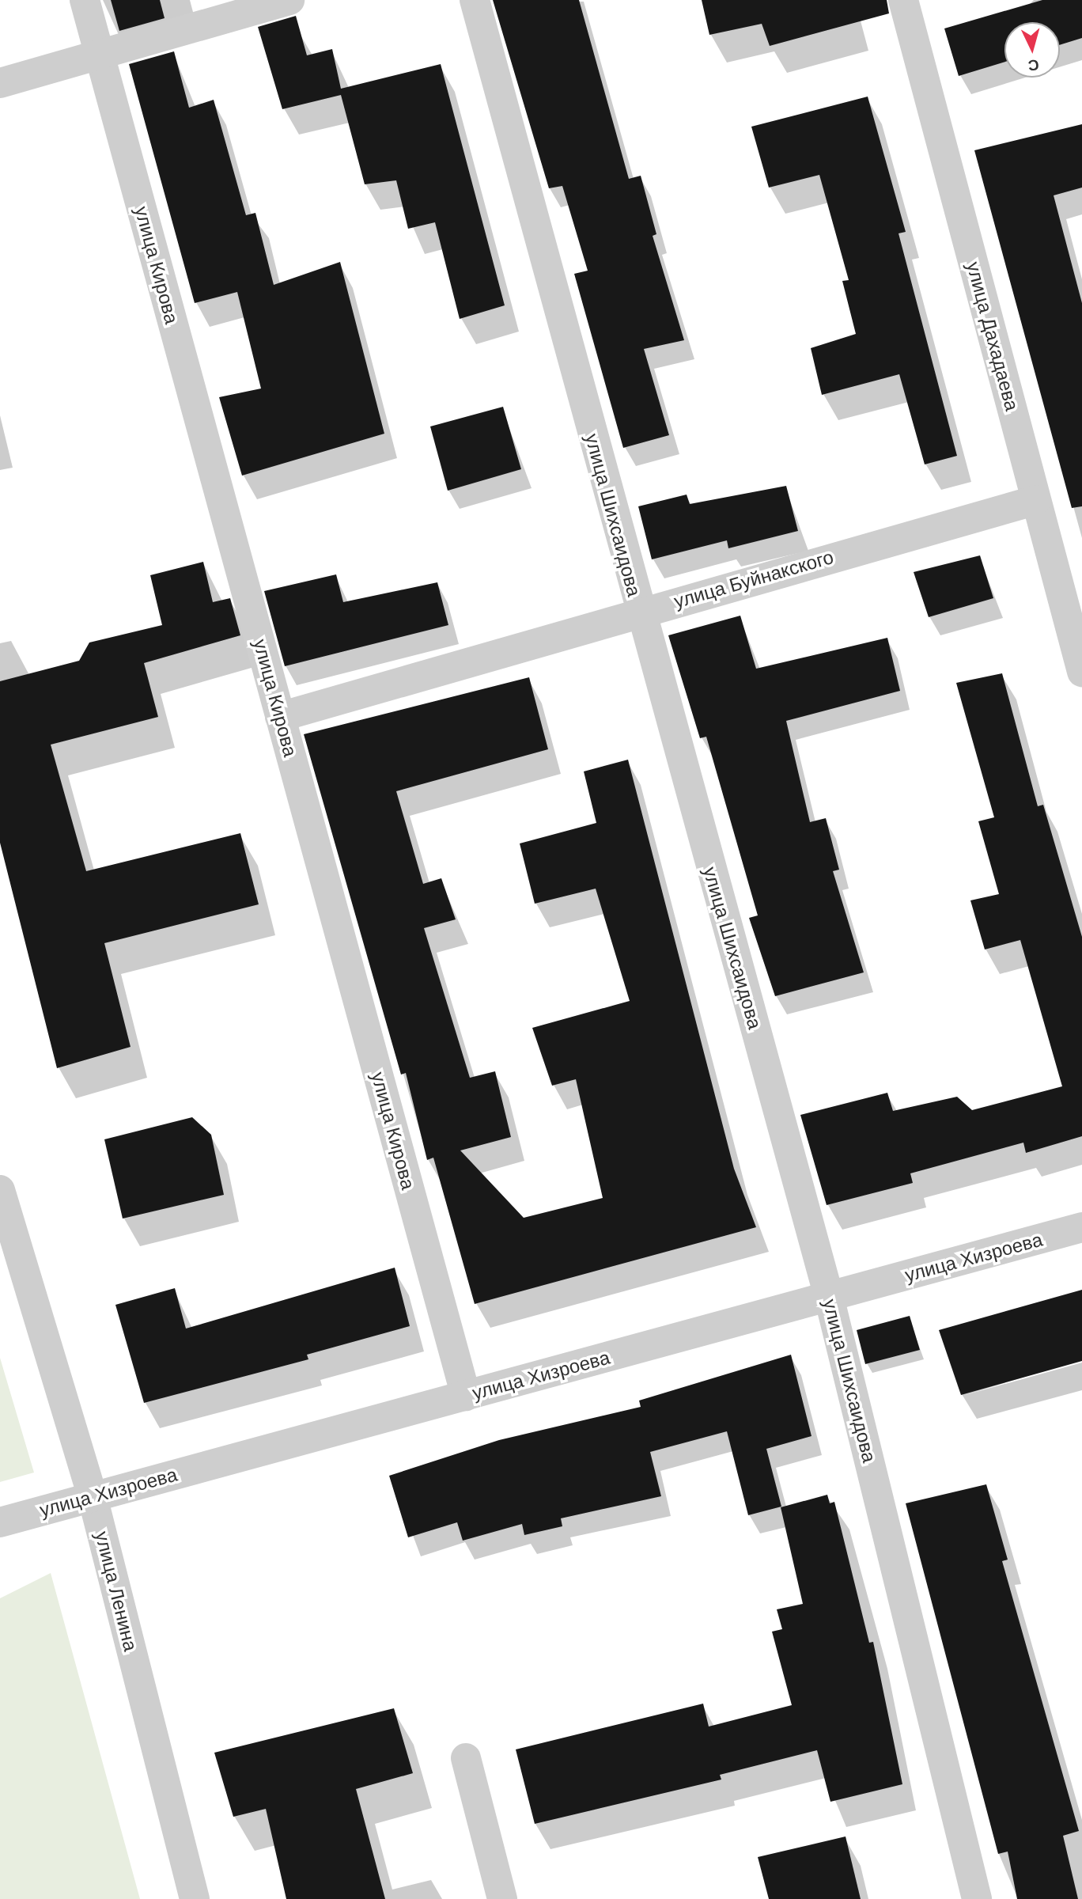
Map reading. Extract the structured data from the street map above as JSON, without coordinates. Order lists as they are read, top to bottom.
{
  "streets": {
    "street": [
      "улица Кирова",
      "улица Дахадаева",
      "улица Шихсаидова",
      "улица Буйнакского",
      "улица Хизроева",
      "улица Ленина"
    ]
  },
  "crossings": [
    ["улица Кирова", "улица Буйнакского"],
    ["улица Кирова", "улица Хизроева"],
    ["улица Дахадаева", "улица Буйнакского"],
    ["улица Шихсаидова", "улица Буйнакского"],
    ["улица Шихсаидова", "улица Хизроева"],
    ["улица Хизроева", "улица Ленина"]
  ],
  "north": "bottom"
}
